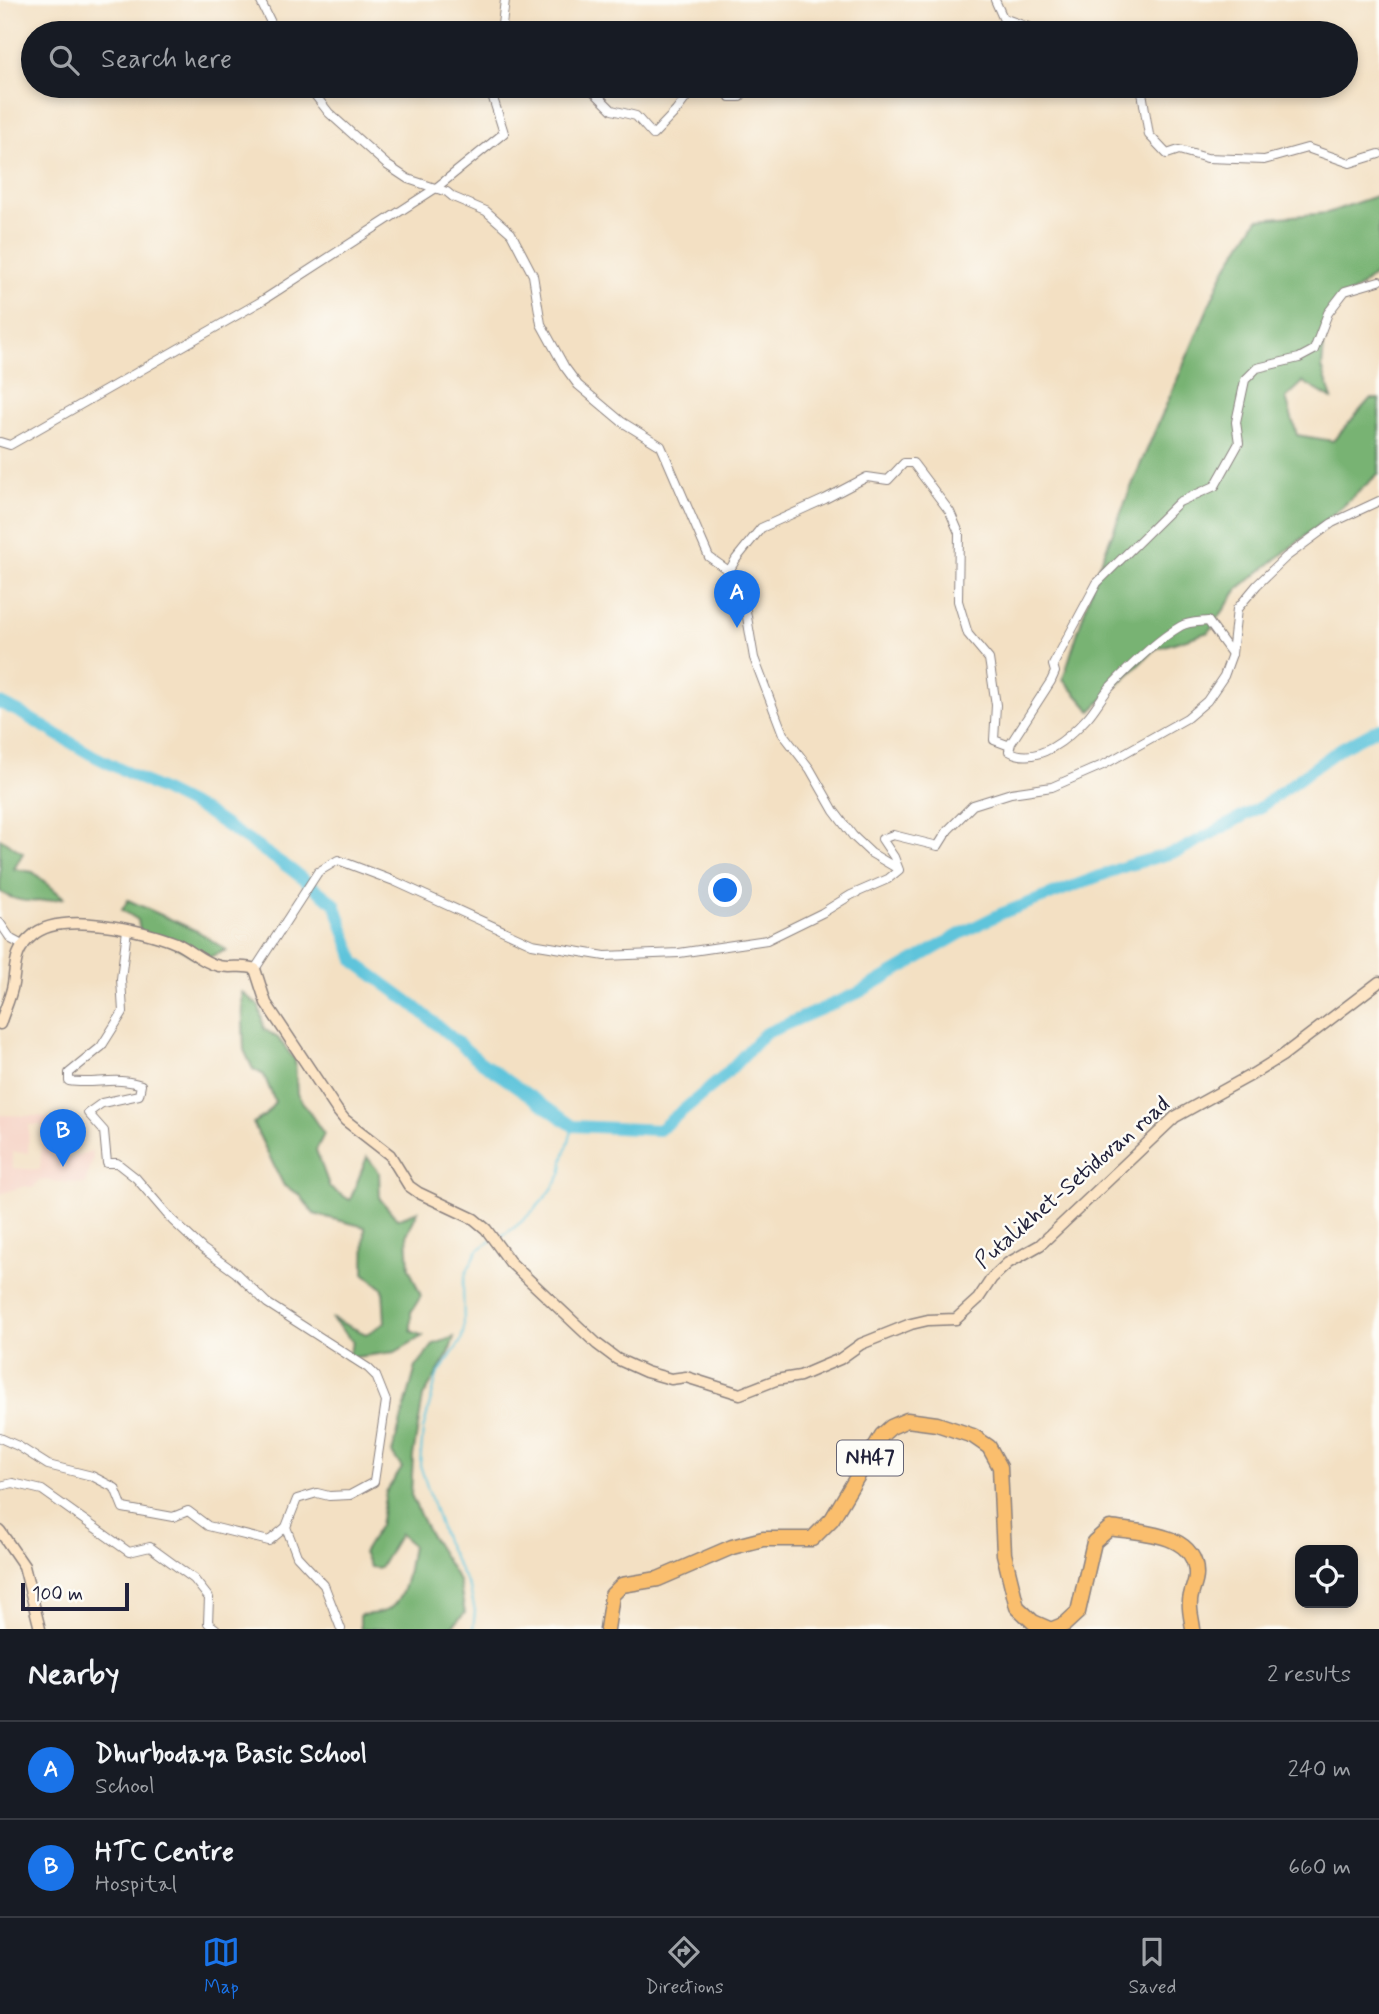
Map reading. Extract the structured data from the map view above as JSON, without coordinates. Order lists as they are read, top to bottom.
{
  "streets": {
    "highway": ["NH47"],
    "main road": ["Putalikhet-Setidovan road"]
  },
  "scale_bar": "100 m",
  "page": {
    "search": "Search here",
    "pins": ["A", "B"],
    "scale": "100 m",
    "heading": ["Nearby", "2 results"],
    "list": [
      {
        "mark": "A",
        "name": "Dhurbodaya Basic School",
        "note": "School",
        "value": "240 m"
      },
      {
        "mark": "B",
        "name": "HTC Centre",
        "note": "Hospital",
        "value": "660 m"
      }
    ],
    "nav": ["Map", "Directions", "Saved"]
  }
}
